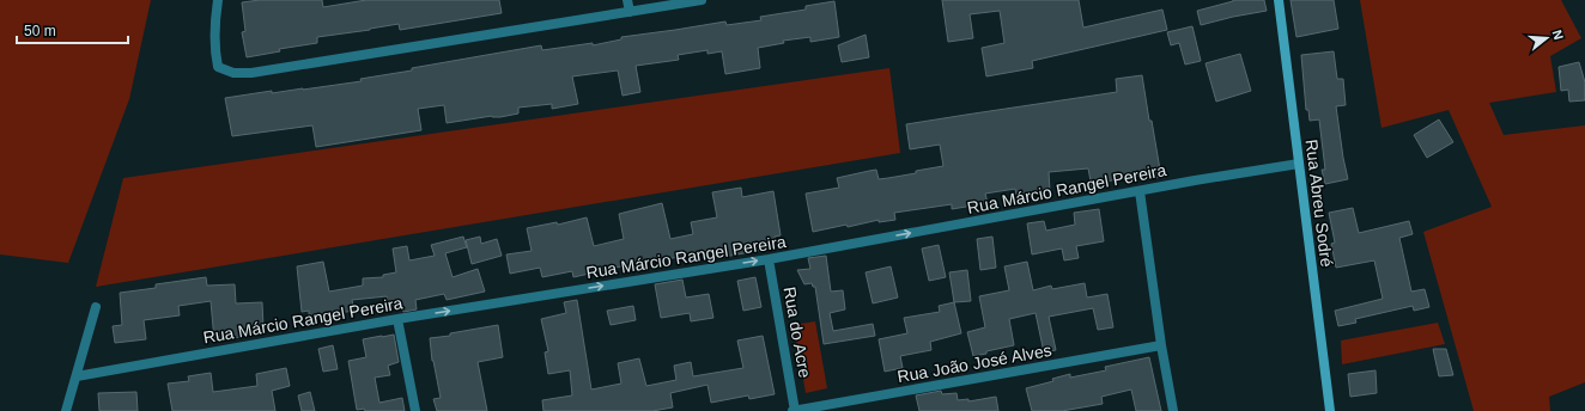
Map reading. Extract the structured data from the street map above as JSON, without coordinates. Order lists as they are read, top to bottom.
{
  "streets": {
    "main road": ["Rua Abreu Sodré"],
    "street": ["Rua Márcio Rangel Pereira", "Rua do Acre", "Rua João José Alves"]
  },
  "crossings": [
    ["Rua Márcio Rangel Pereira", "Rua Abreu Sodré"],
    ["Rua Márcio Rangel Pereira", "Rua do Acre"],
    ["Rua do Acre", "Rua João José Alves"]
  ],
  "one_way": ["Rua Márcio Rangel Pereira"],
  "scale_bar": "50 m",
  "north": "right"
}
